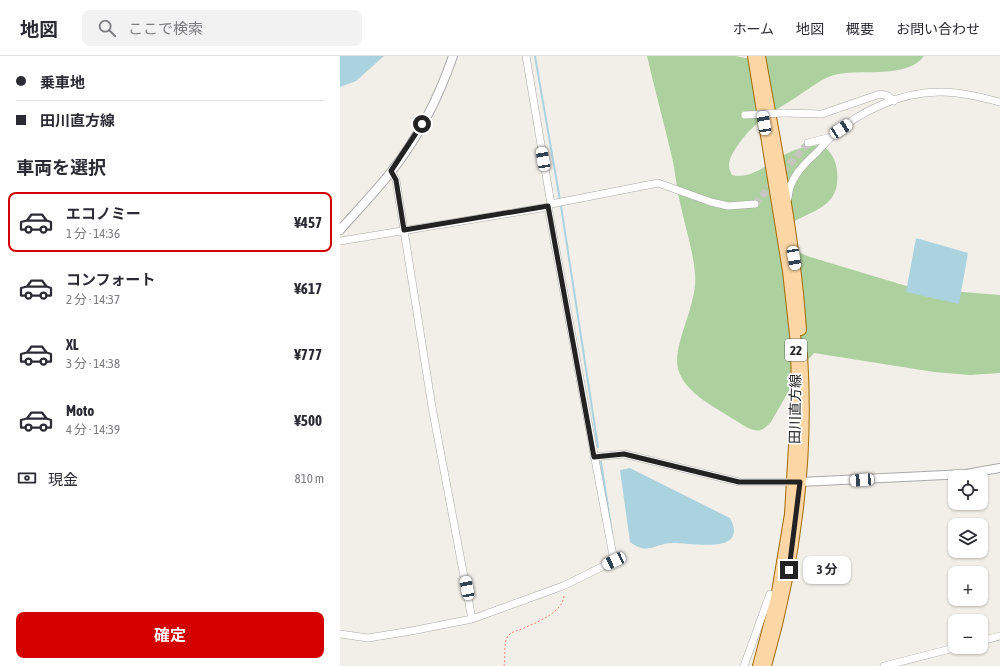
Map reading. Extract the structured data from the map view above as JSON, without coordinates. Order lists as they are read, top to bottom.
{
  "streets": {
    "main road": ["22", "田川直方線"]
  },
  "page": {
    "header": "地図",
    "search": "ここで検索",
    "nav": [
      "ホーム",
      "地図",
      "概要",
      "お問い合わせ"
    ],
    "banner": ["乗車地", "田川直方線"],
    "heading": "車両を選択",
    "list": [
      {
        "name": "エコノミー",
        "note": "1 分 · 14:36",
        "value": "¥457"
      },
      {
        "name": "コンフォート",
        "note": "2 分 · 14:37",
        "value": "¥617"
      },
      {
        "name": "XL",
        "note": "3 分 · 14:38",
        "value": "¥777"
      },
      {
        "name": "Moto",
        "note": "4 分 · 14:39",
        "value": "¥500"
      }
    ],
    "pay": ["現金", "810 m"],
    "map_buttons": ["+", "−"],
    "bubble": "3 分",
    "buttons": "確定"
  }
}
